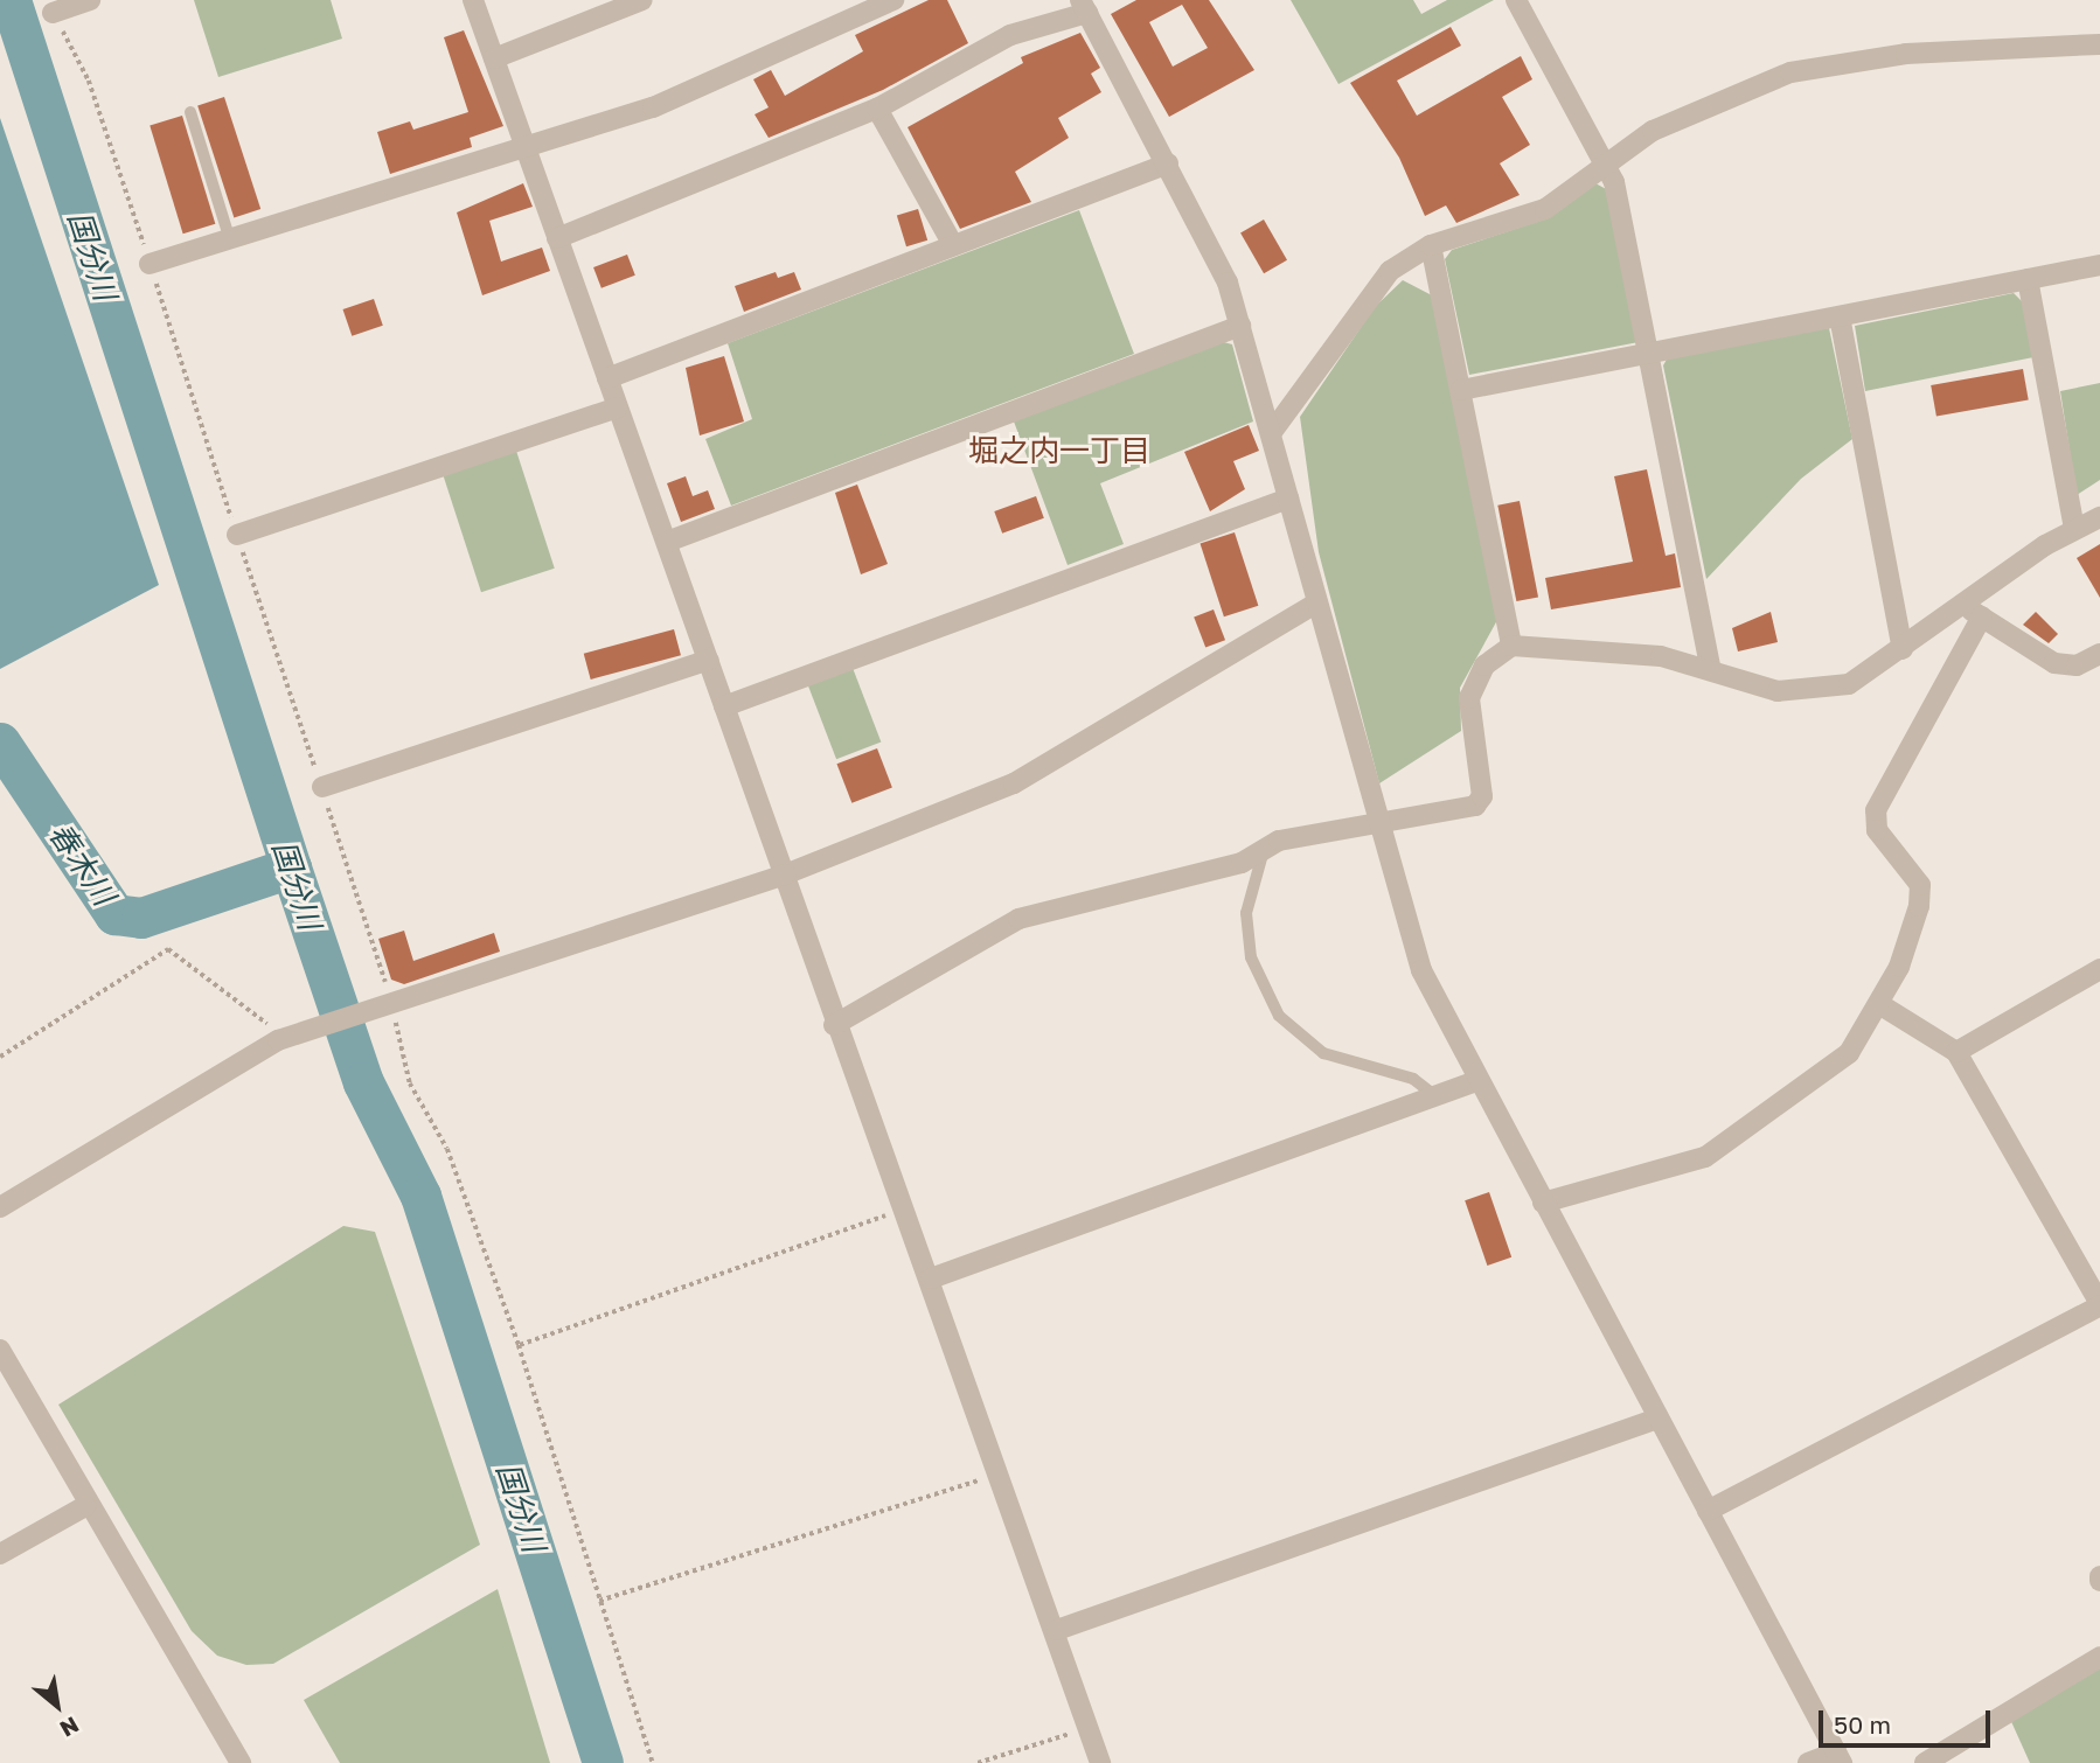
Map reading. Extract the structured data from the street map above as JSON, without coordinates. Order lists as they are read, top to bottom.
{
  "districts": ["堀之内一丁目"],
  "water": ["国分川", "春木川"],
  "scale_bar": "50 m",
  "north": "bottom right"
}
